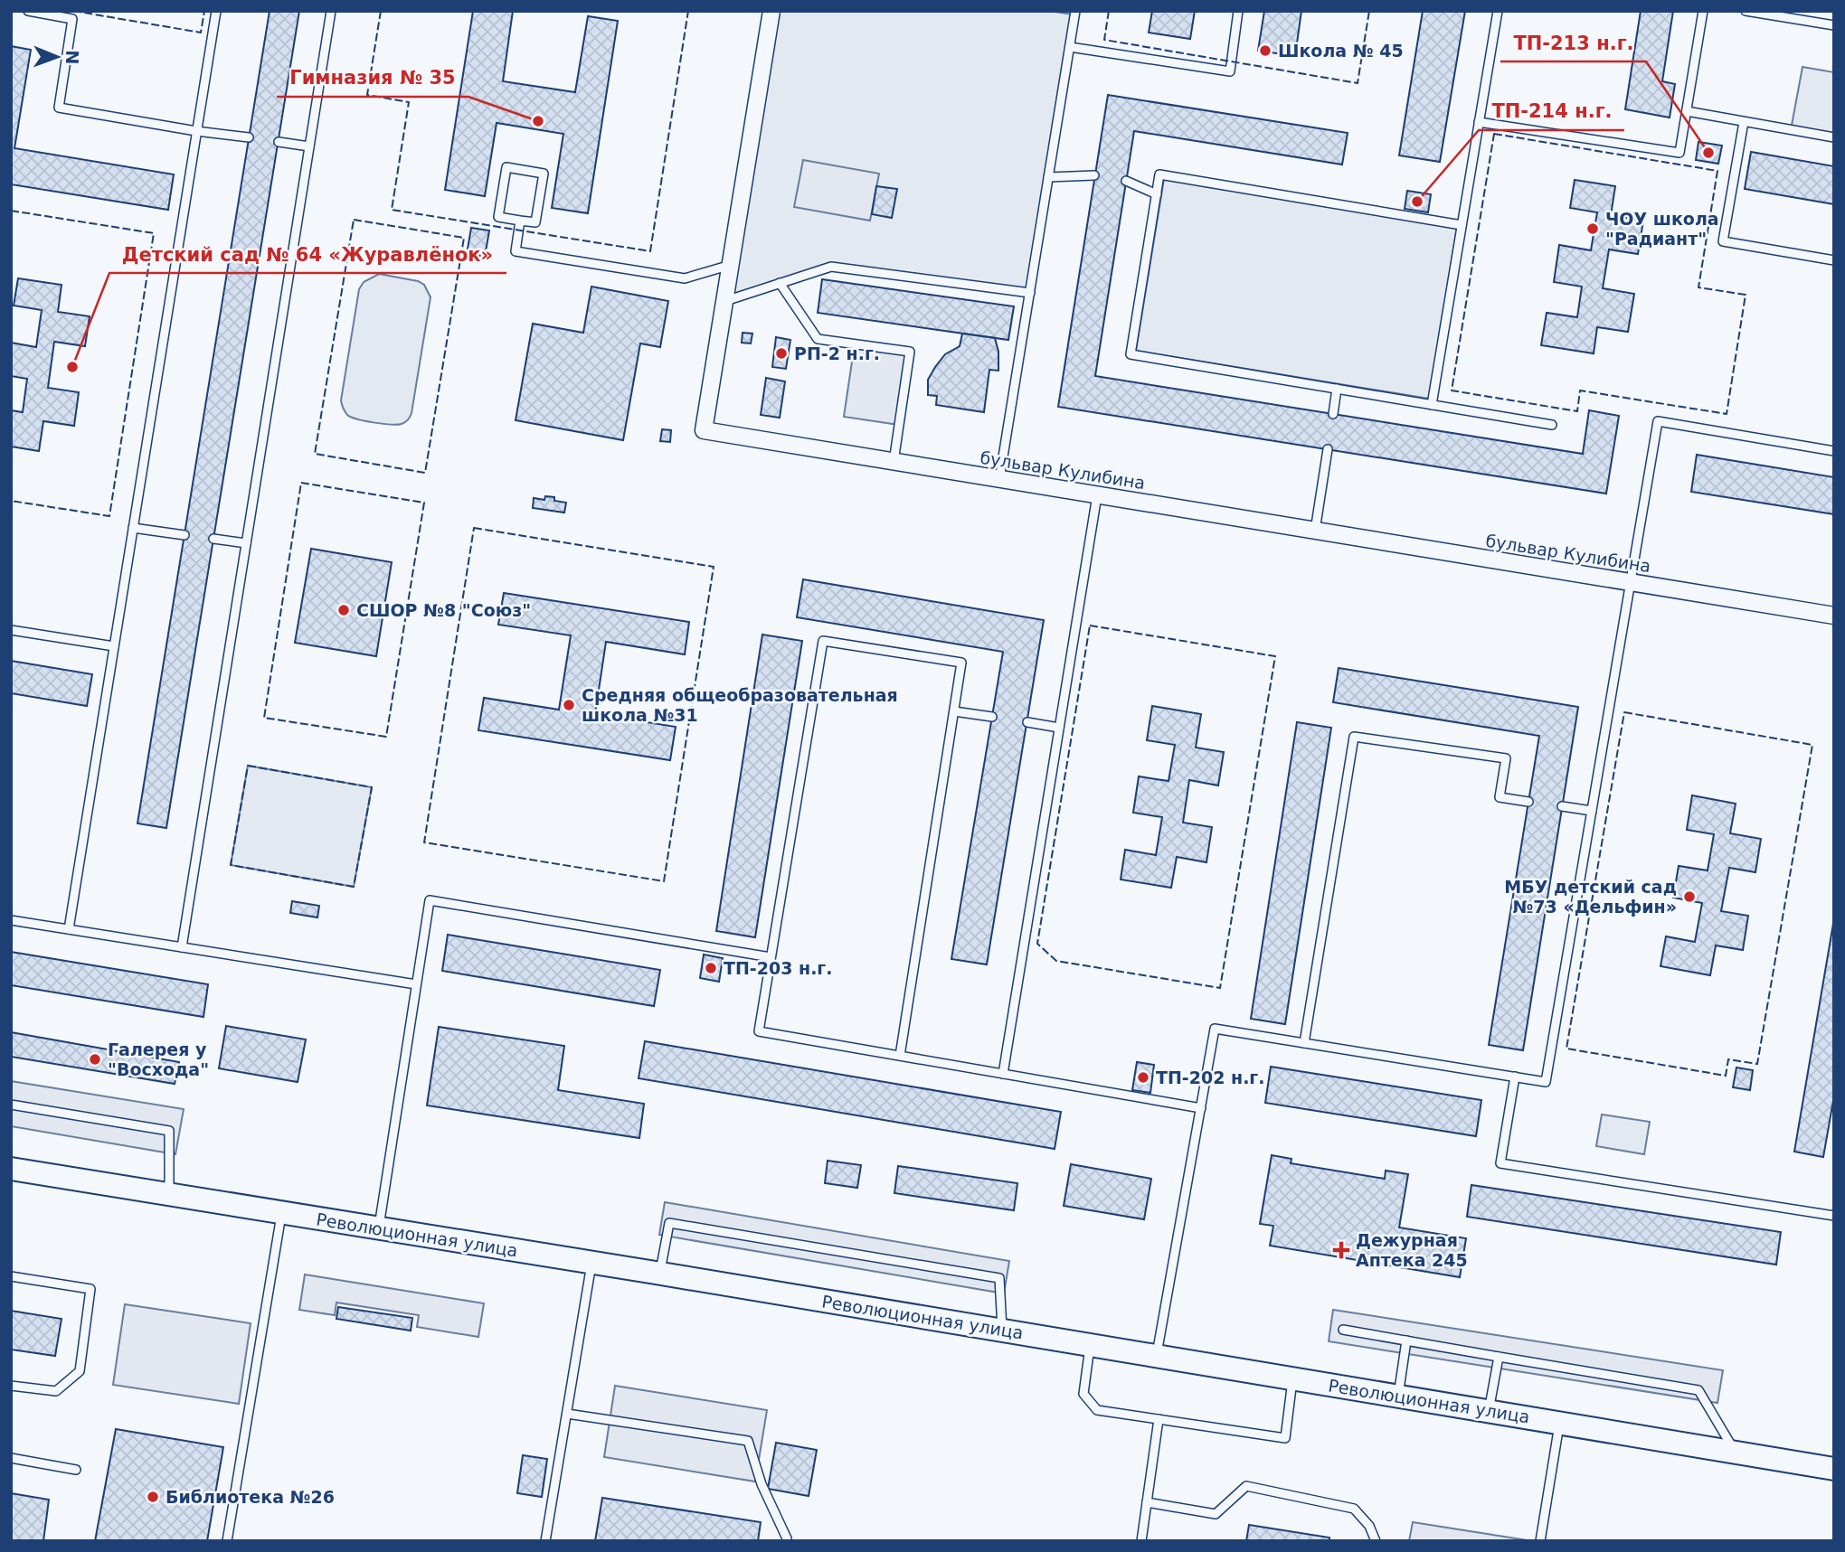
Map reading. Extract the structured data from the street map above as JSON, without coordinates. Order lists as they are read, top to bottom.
{
  "streets": {
    "main road": ["Революционная улица"],
    "street": ["бульвар Кулибина"]
  },
  "places": {
    "other": [
      "Школа № 45",
      "Гимназия № 35",
      "ТП-213 н.г.",
      "ТП-214 н.г.",
      "ЧОУ школа \"Радиант\"",
      "РП-2 н.г.",
      "Детский сад № 64 «Журавлёнок»",
      "СШОР №8 \"Союз\"",
      "Средняя общеобразовательная школа №31",
      "МБУ детский сад №73 «Дельфин»",
      "ТП-203 н.г.",
      "Галерея у \"Восхода\"",
      "ТП-202 н.г.",
      "Библиотека №26"
    ],
    "health": ["Дежурная Аптека 245"]
  },
  "north": "right"
}
